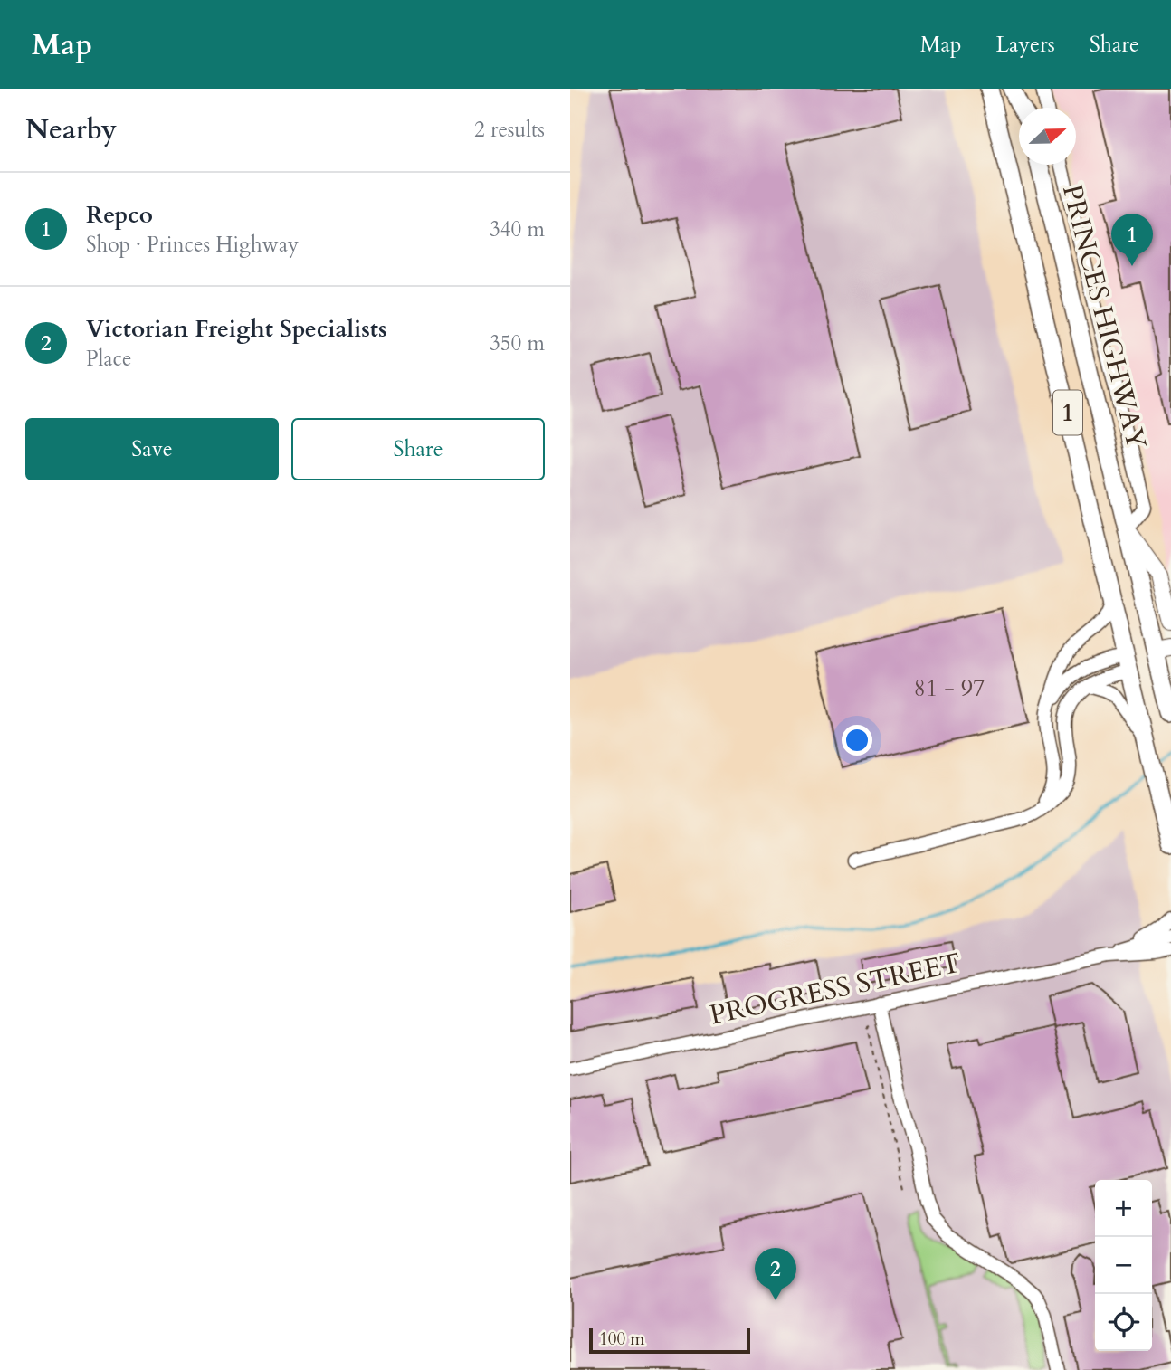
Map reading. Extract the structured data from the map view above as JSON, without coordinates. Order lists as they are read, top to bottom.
{
  "streets": {
    "highway": ["PRINCES HIGHWAY", "1"],
    "street": ["PROGRESS STREET"]
  },
  "house_numbers": ["81 - 97"],
  "scale_bar": "100 m",
  "north": "right",
  "page": {
    "header": "Map",
    "nav": ["Map", "Layers", "Share"],
    "heading": ["Nearby", "2 results"],
    "list": [
      {
        "mark": "1",
        "name": "Repco",
        "note": "Shop · Princes Highway",
        "value": "340 m"
      },
      {
        "mark": "2",
        "name": "Victorian Freight Specialists",
        "note": "Place",
        "value": "350 m"
      }
    ],
    "pins": ["1", "2"],
    "buttons": ["Save", "Share"],
    "map_buttons": ["+", "−"],
    "scale": "100 m"
  }
}
